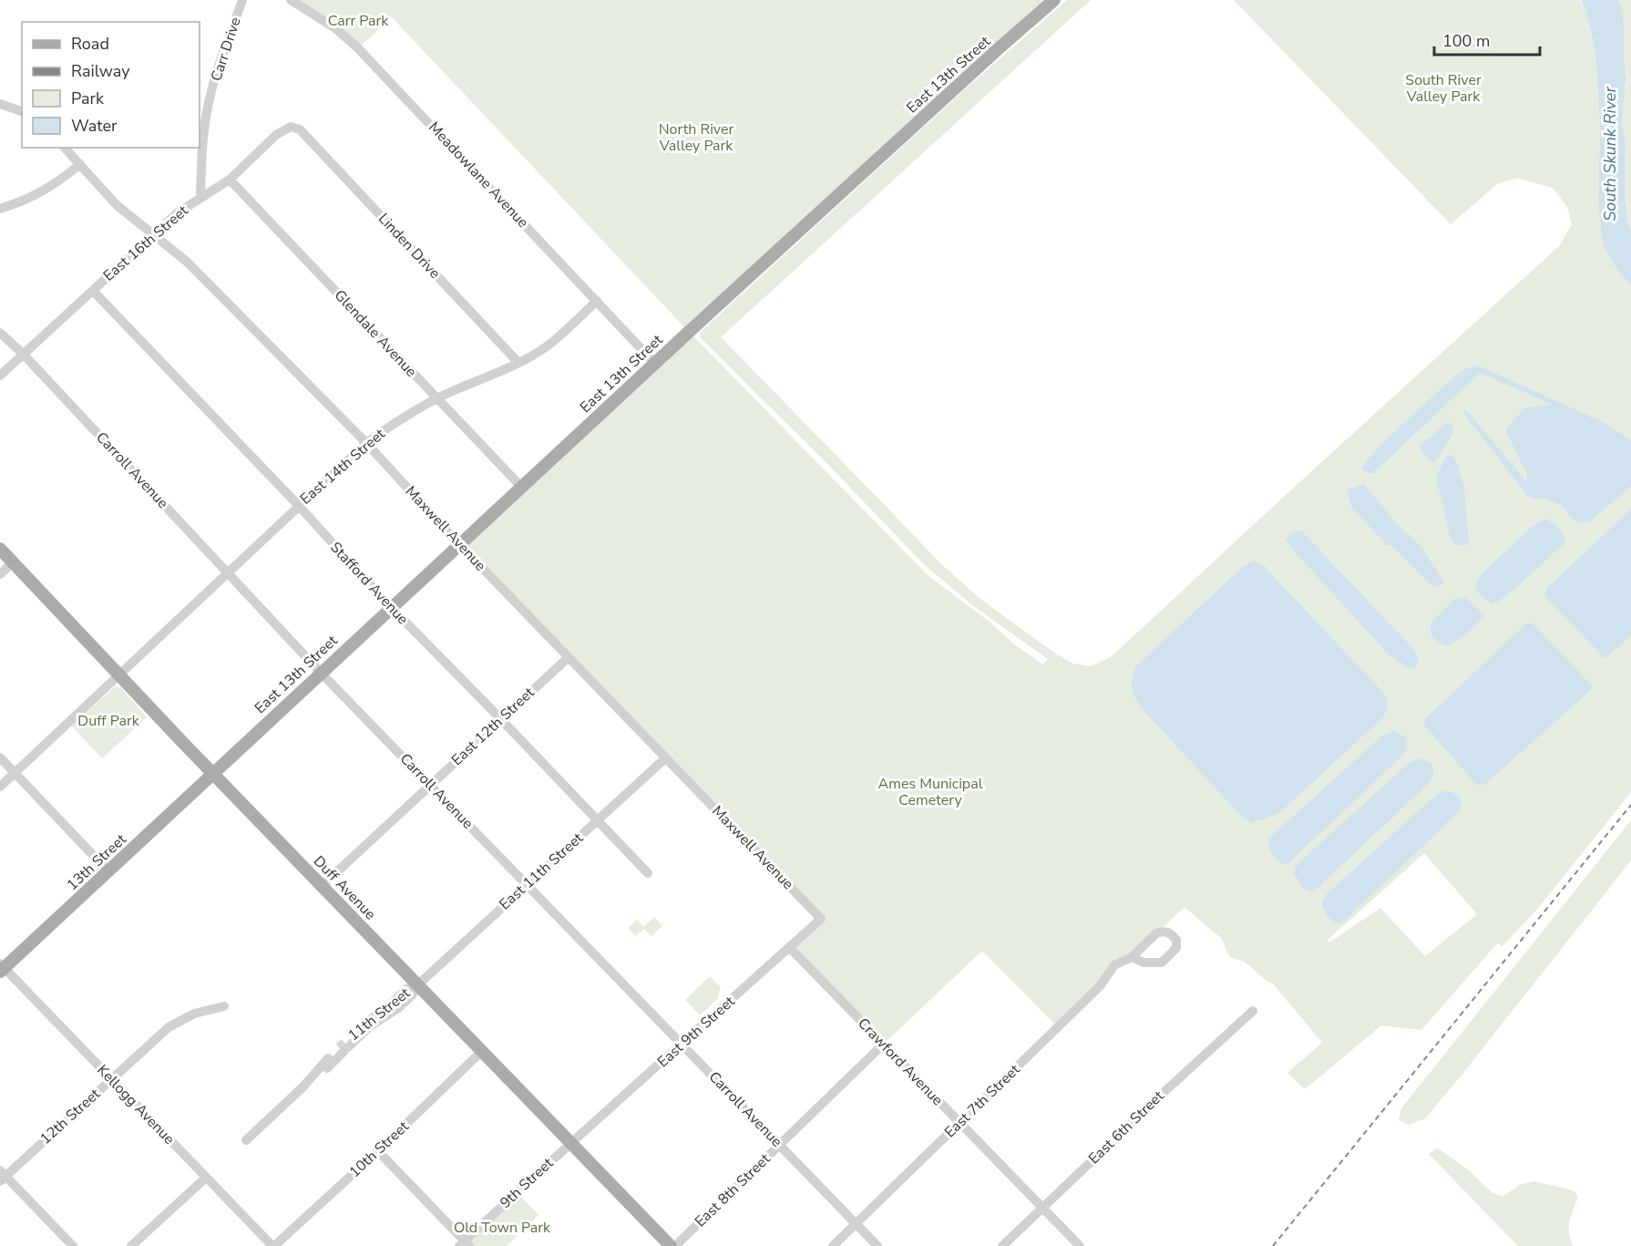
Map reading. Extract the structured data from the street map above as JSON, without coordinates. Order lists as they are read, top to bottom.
{
  "streets": {
    "main road": ["East 13th Street", "13th Street", "Duff Avenue"],
    "street": [
      "Carr Drive",
      "Meadowlane Avenue",
      "East 16th Street",
      "Linden Drive",
      "Glendale Avenue",
      "East 14th Street",
      "Carroll Avenue",
      "Maxwell Avenue",
      "Stafford Avenue",
      "East 12th Street",
      "East 11th Street",
      "11th Street",
      "East 9th Street",
      "Crawford Avenue",
      "East 7th Street",
      "Kellogg Avenue",
      "12th Street",
      "East 6th Street",
      "10th Street",
      "9th Street",
      "East 8th Street"
    ]
  },
  "crossings": [
    ["Carr Drive", "East 16th Street"],
    ["East 13th Street", "Meadowlane Avenue"],
    ["East 13th Street", "Glendale Avenue"],
    ["East 13th Street", "Carroll Avenue"],
    ["East 13th Street", "Maxwell Avenue"],
    ["East 13th Street", "Stafford Avenue"],
    ["East 13th Street", "13th Street"],
    ["East 13th Street", "Duff Avenue"],
    ["Meadowlane Avenue", "East 14th Street"],
    ["East 16th Street", "Linden Drive"],
    ["East 16th Street", "Glendale Avenue"],
    ["East 16th Street", "Carroll Avenue"],
    ["East 16th Street", "Maxwell Avenue"],
    ["East 16th Street", "Stafford Avenue"],
    ["Linden Drive", "East 14th Street"],
    ["Glendale Avenue", "East 14th Street"],
    ["East 14th Street", "Carroll Avenue"],
    ["East 14th Street", "Maxwell Avenue"],
    ["East 14th Street", "Stafford Avenue"],
    ["East 14th Street", "Duff Avenue"],
    ["Carroll Avenue", "East 12th Street"],
    ["Carroll Avenue", "East 11th Street"],
    ["Carroll Avenue", "East 9th Street"],
    ["Carroll Avenue", "East 7th Street"],
    ["Carroll Avenue", "East 8th Street"],
    ["Maxwell Avenue", "East 12th Street"],
    ["Maxwell Avenue", "East 11th Street"],
    ["Maxwell Avenue", "East 9th Street"],
    ["Stafford Avenue", "East 12th Street"],
    ["Stafford Avenue", "East 11th Street"],
    ["East 12th Street", "Duff Avenue"],
    ["13th Street", "Duff Avenue"],
    ["13th Street", "Kellogg Avenue"],
    ["East 11th Street", "Duff Avenue"],
    ["East 11th Street", "11th Street"],
    ["Duff Avenue", "11th Street"],
    ["Duff Avenue", "East 9th Street"],
    ["Duff Avenue", "10th Street"],
    ["Duff Avenue", "9th Street"],
    ["Duff Avenue", "East 8th Street"],
    ["East 9th Street", "Crawford Avenue"],
    ["East 9th Street", "9th Street"],
    ["Crawford Avenue", "East 7th Street"],
    ["Crawford Avenue", "East 6th Street"],
    ["Crawford Avenue", "East 8th Street"],
    ["Kellogg Avenue", "12th Street"],
    ["Kellogg Avenue", "10th Street"]
  ],
  "water": ["South Skunk River"],
  "parks": [
    "Carr Park",
    "South River Valley Park",
    "North River Valley Park",
    "Duff Park",
    "Ames Municipal Cemetery",
    "Old Town Park"
  ],
  "legend": [
    "Road",
    "Railway",
    "Park",
    "Water"
  ],
  "scale_bar": "100 m"
}
